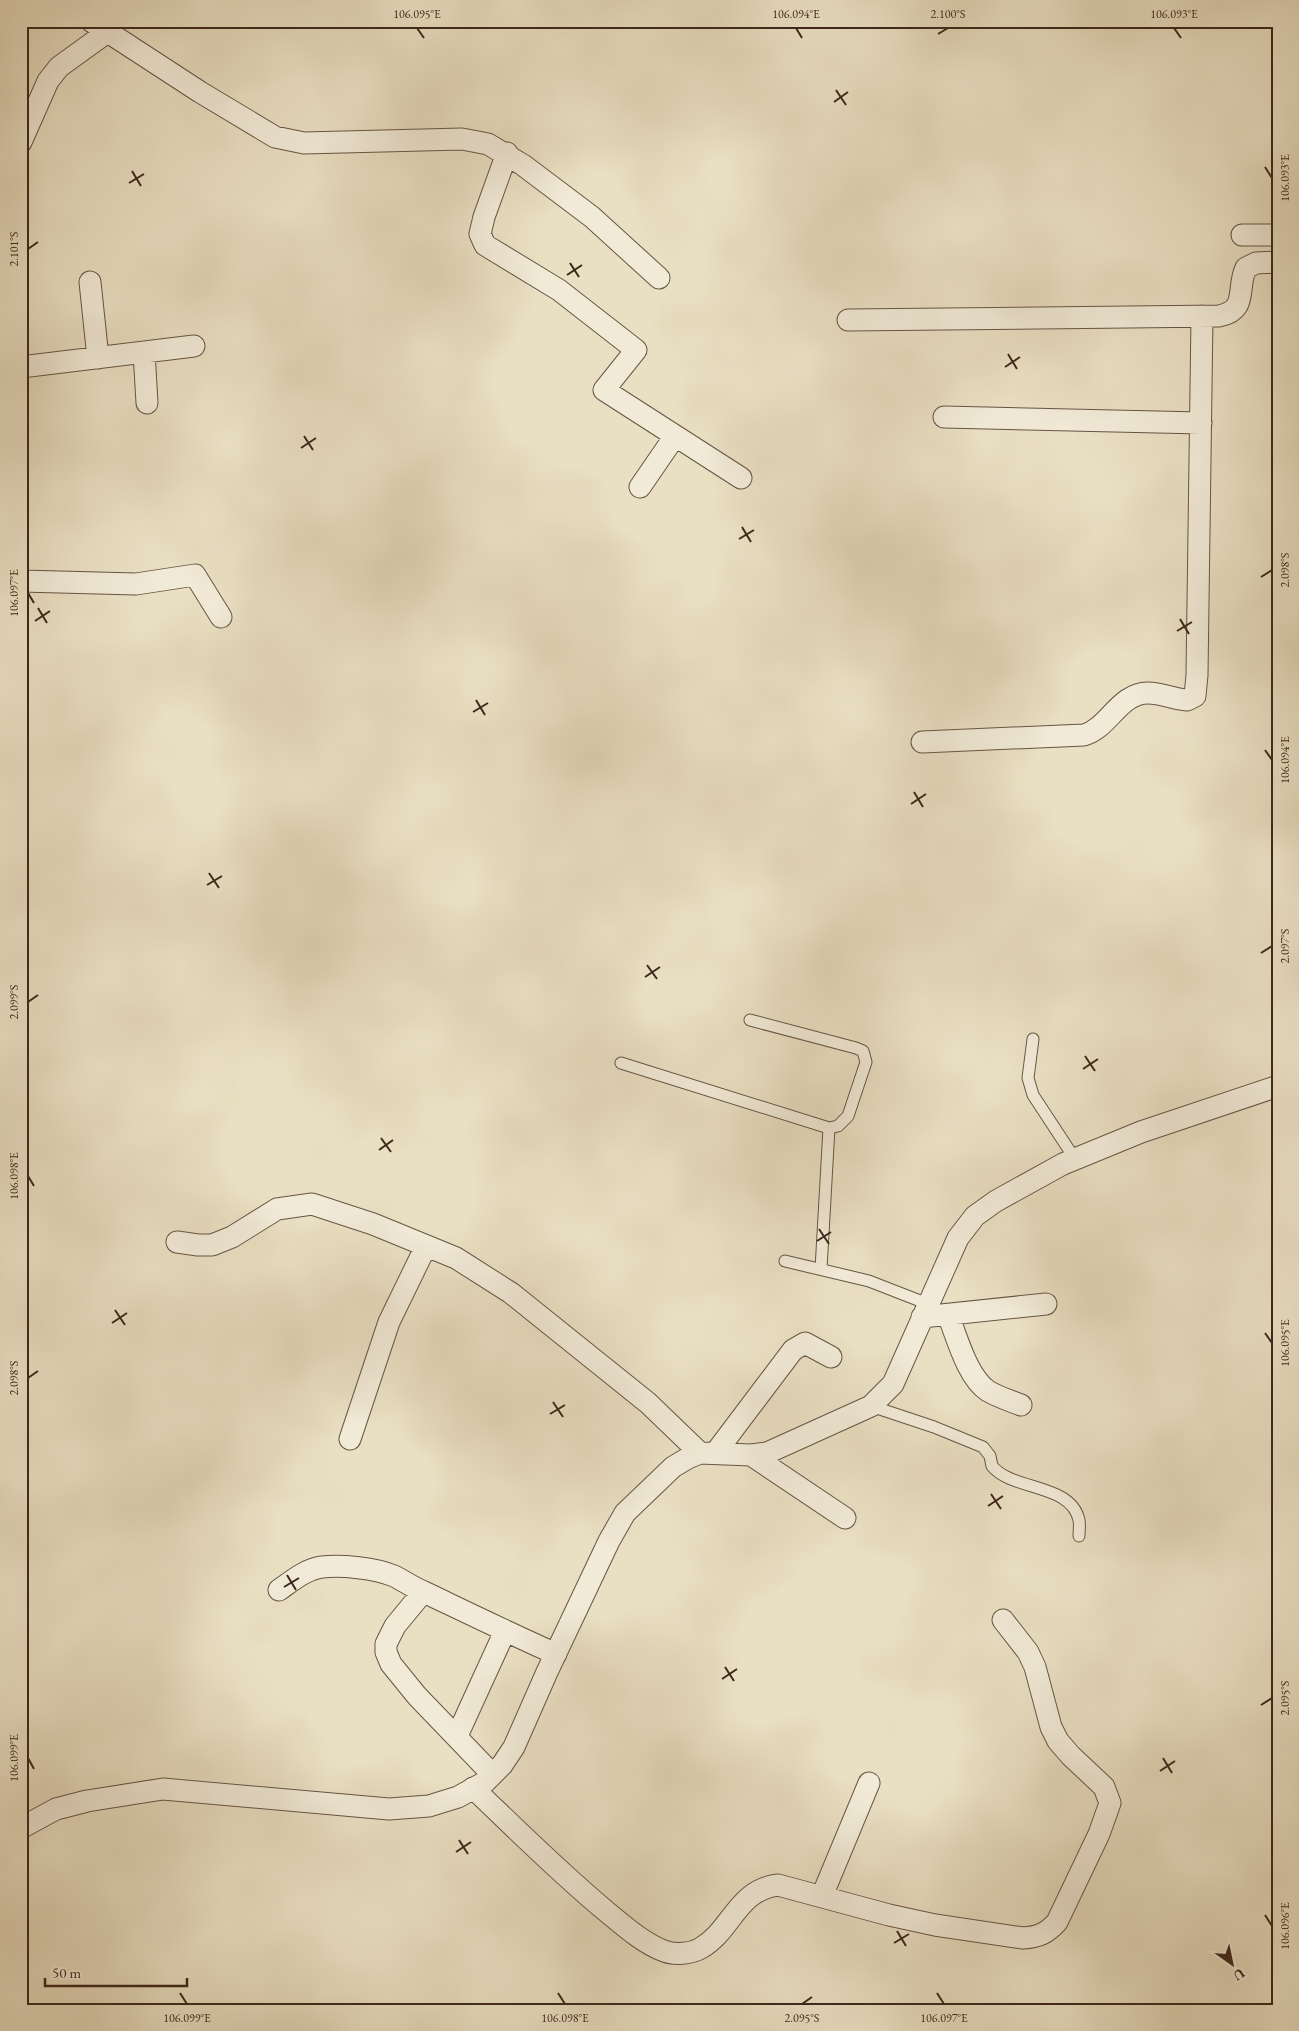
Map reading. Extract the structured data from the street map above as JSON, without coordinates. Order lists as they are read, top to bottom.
{
  "scale_bar": "50 m",
  "north": "bottom right",
  "coordinates": [
    "106.095°E",
    "106.094°E",
    "2.100°S",
    "106.093°E",
    "2.101°S",
    "2.098°S",
    "106.097°E",
    "2.097°S",
    "2.099°S",
    "106.098°E",
    "2.095°S",
    "106.099°E",
    "106.096°E"
  ]
}
